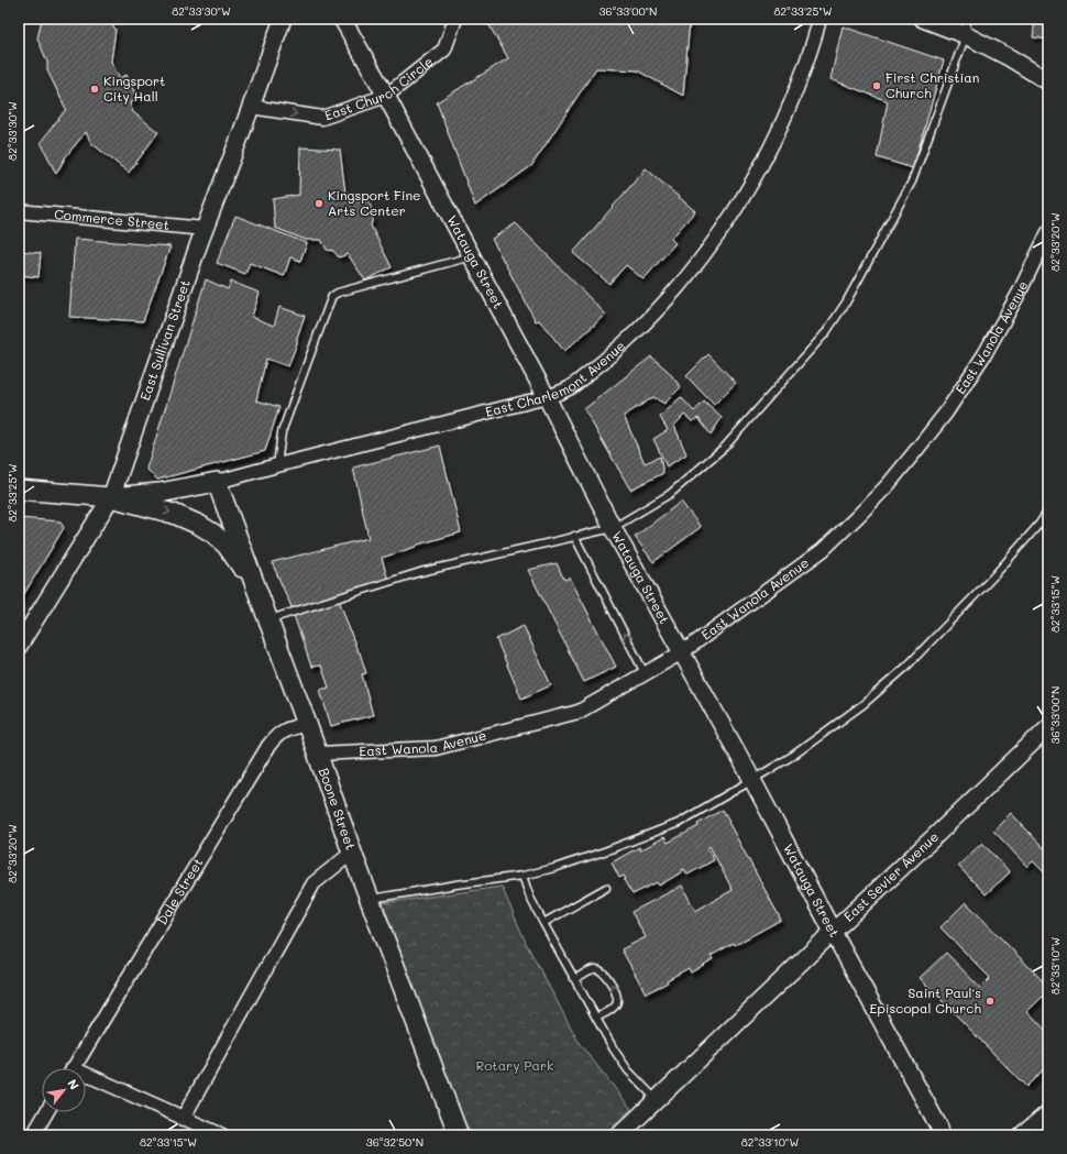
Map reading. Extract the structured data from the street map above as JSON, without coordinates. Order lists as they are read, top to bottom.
{
  "streets": {
    "main road": ["East Charlemont Avenue", "Boone Street"],
    "street": [
      "East Church Circle",
      "Commerce Street",
      "Watauga Street",
      "East Wanola Avenue",
      "East Sullivan Street",
      "East Sevier Avenue",
      "Dale Street"
    ]
  },
  "crossings": [
    ["East Church Circle", "Watauga Street"],
    ["East Church Circle", "East Sullivan Street"],
    ["Commerce Street", "East Sullivan Street"],
    ["Watauga Street", "East Wanola Avenue"],
    ["Watauga Street", "East Charlemont Avenue"],
    ["Watauga Street", "East Sevier Avenue"],
    ["East Wanola Avenue", "Boone Street"],
    ["East Sullivan Street", "East Charlemont Avenue"],
    ["East Charlemont Avenue", "Boone Street"],
    ["Boone Street", "Dale Street"]
  ],
  "one_way": ["East Church Circle"],
  "parks": ["Rotary Park"],
  "places": [
    "First Christian Church",
    "Kingsport City Hall",
    "Kingsport Fine Arts Center",
    "Saint Paul's Episcopal Church"
  ],
  "north": "top right",
  "coordinates": [
    "82°33'30\"W",
    "36°33'00\"N",
    "82°33'25\"W",
    "82°33'20\"W",
    "82°33'15\"W",
    "82°33'10\"W",
    "36°32'50\"N"
  ]
}
